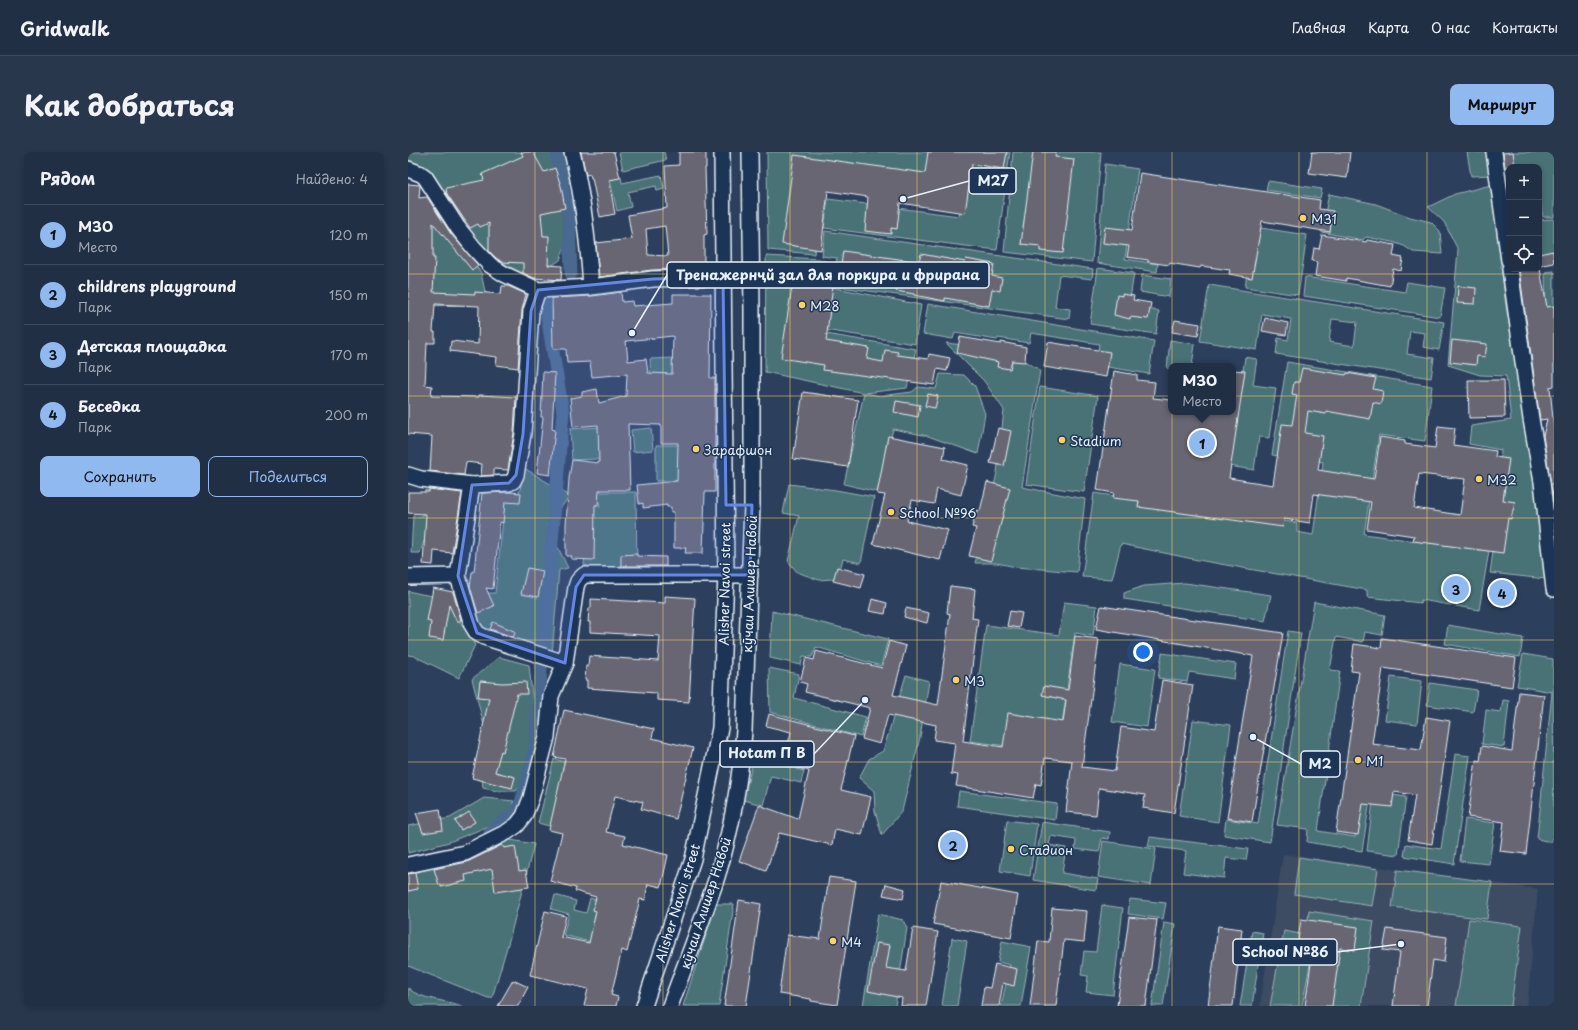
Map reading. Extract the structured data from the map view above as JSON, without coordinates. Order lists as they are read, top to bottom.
{
  "streets": {
    "street": ["Alisher Navoi street", "кӯчаи Алишер Навоӣ"]
  },
  "places": [
    "М27",
    "М31",
    "М28",
    "Тренажернҷй зал для поркура и фрирана",
    "Stadium",
    "Зарафшон",
    "М32",
    "School №96",
    "М3",
    "Hotam П В",
    "М2",
    "M1",
    "Стадион",
    "М4",
    "School №86"
  ],
  "page": {
    "header": "Gridwalk",
    "nav": [
      "Главная",
      "Карта",
      "О нас",
      "Контакты"
    ],
    "title": "Как добраться",
    "buttons": [
      "Маршрут",
      ["Сохранить", "Поделиться"]
    ],
    "heading": ["Рядом", "Найдено: 4"],
    "map_buttons": ["+", "−"],
    "list": [
      {
        "mark": "1",
        "name": "М30",
        "note": "Место",
        "value": "120 m"
      },
      {
        "mark": "2",
        "name": "childrens playground",
        "note": "Парк",
        "value": "150 m"
      },
      {
        "mark": "3",
        "name": "Детская площадка",
        "note": "Парк",
        "value": "170 m"
      },
      {
        "mark": "4",
        "name": "Беседка",
        "note": "Парк",
        "value": "200 m"
      }
    ],
    "popup": ["М30", "Место"],
    "pins": [
      "1",
      "3",
      "4",
      "2"
    ]
  }
}
